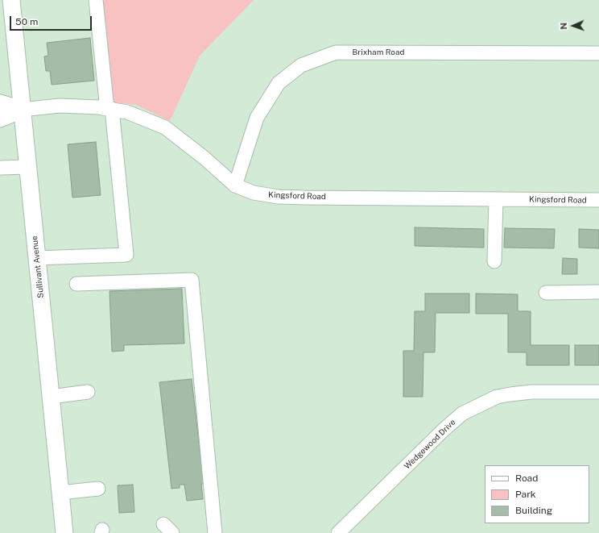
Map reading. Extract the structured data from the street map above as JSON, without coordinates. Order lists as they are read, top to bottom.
{
  "streets": {
    "main road": ["Sullivant Avenue"],
    "street": ["Brixham Road", "Kingsford Road", "Wedgewood Drive"]
  },
  "crossings": [
    ["Brixham Road", "Kingsford Road"],
    ["Kingsford Road", "Sullivant Avenue"]
  ],
  "legend": ["Road", "Park", "Building"],
  "scale_bar": "50 m",
  "north": "left"
}
